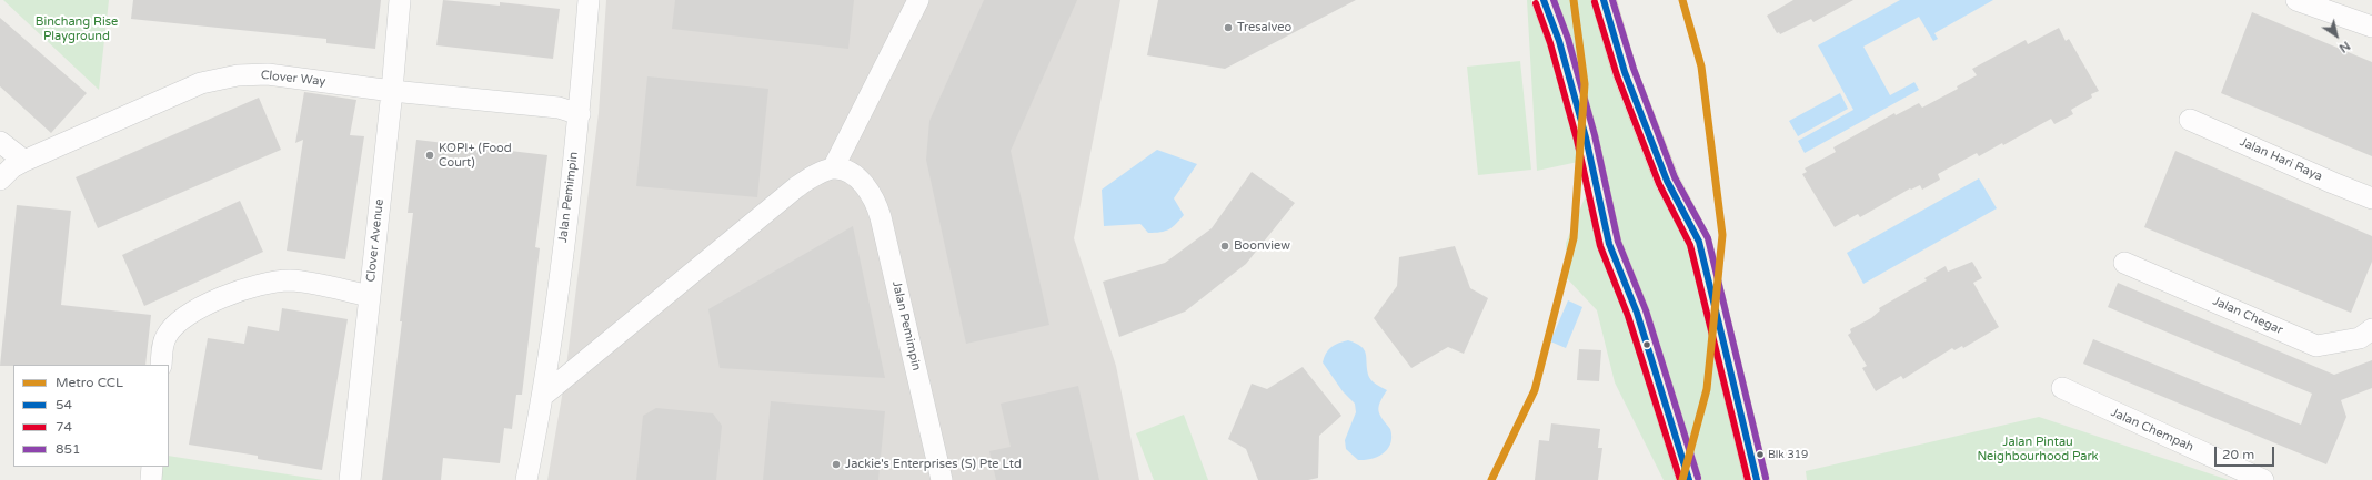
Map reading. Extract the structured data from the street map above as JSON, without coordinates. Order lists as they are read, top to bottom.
{
  "streets": {
    "street": [
      "Clover Way",
      "Jalan Hari Raya",
      "Jalan Pemimpin",
      "Clover Avenue",
      "Jalan Chegar",
      "Jalan Chempah"
    ]
  },
  "crossings": [
    ["Clover Way", "Jalan Pemimpin"],
    ["Clover Way", "Clover Avenue"]
  ],
  "parks": ["Binchang Rise Playground", "Jalan Pintau Neighbourhood Park"],
  "places": [
    "Tresalveo",
    "KOPI+ (Food Court)",
    "Boonview",
    "Blk 319",
    "Jackie's Enterprises (S) Pte Ltd"
  ],
  "lines": [
    "metro line CCL",
    "transit line 54",
    "transit line 851",
    "transit line 74"
  ],
  "legend": [
    "Metro CCL",
    "54",
    "74",
    "851"
  ],
  "scale_bar": "20 m",
  "north": "bottom right"
}
